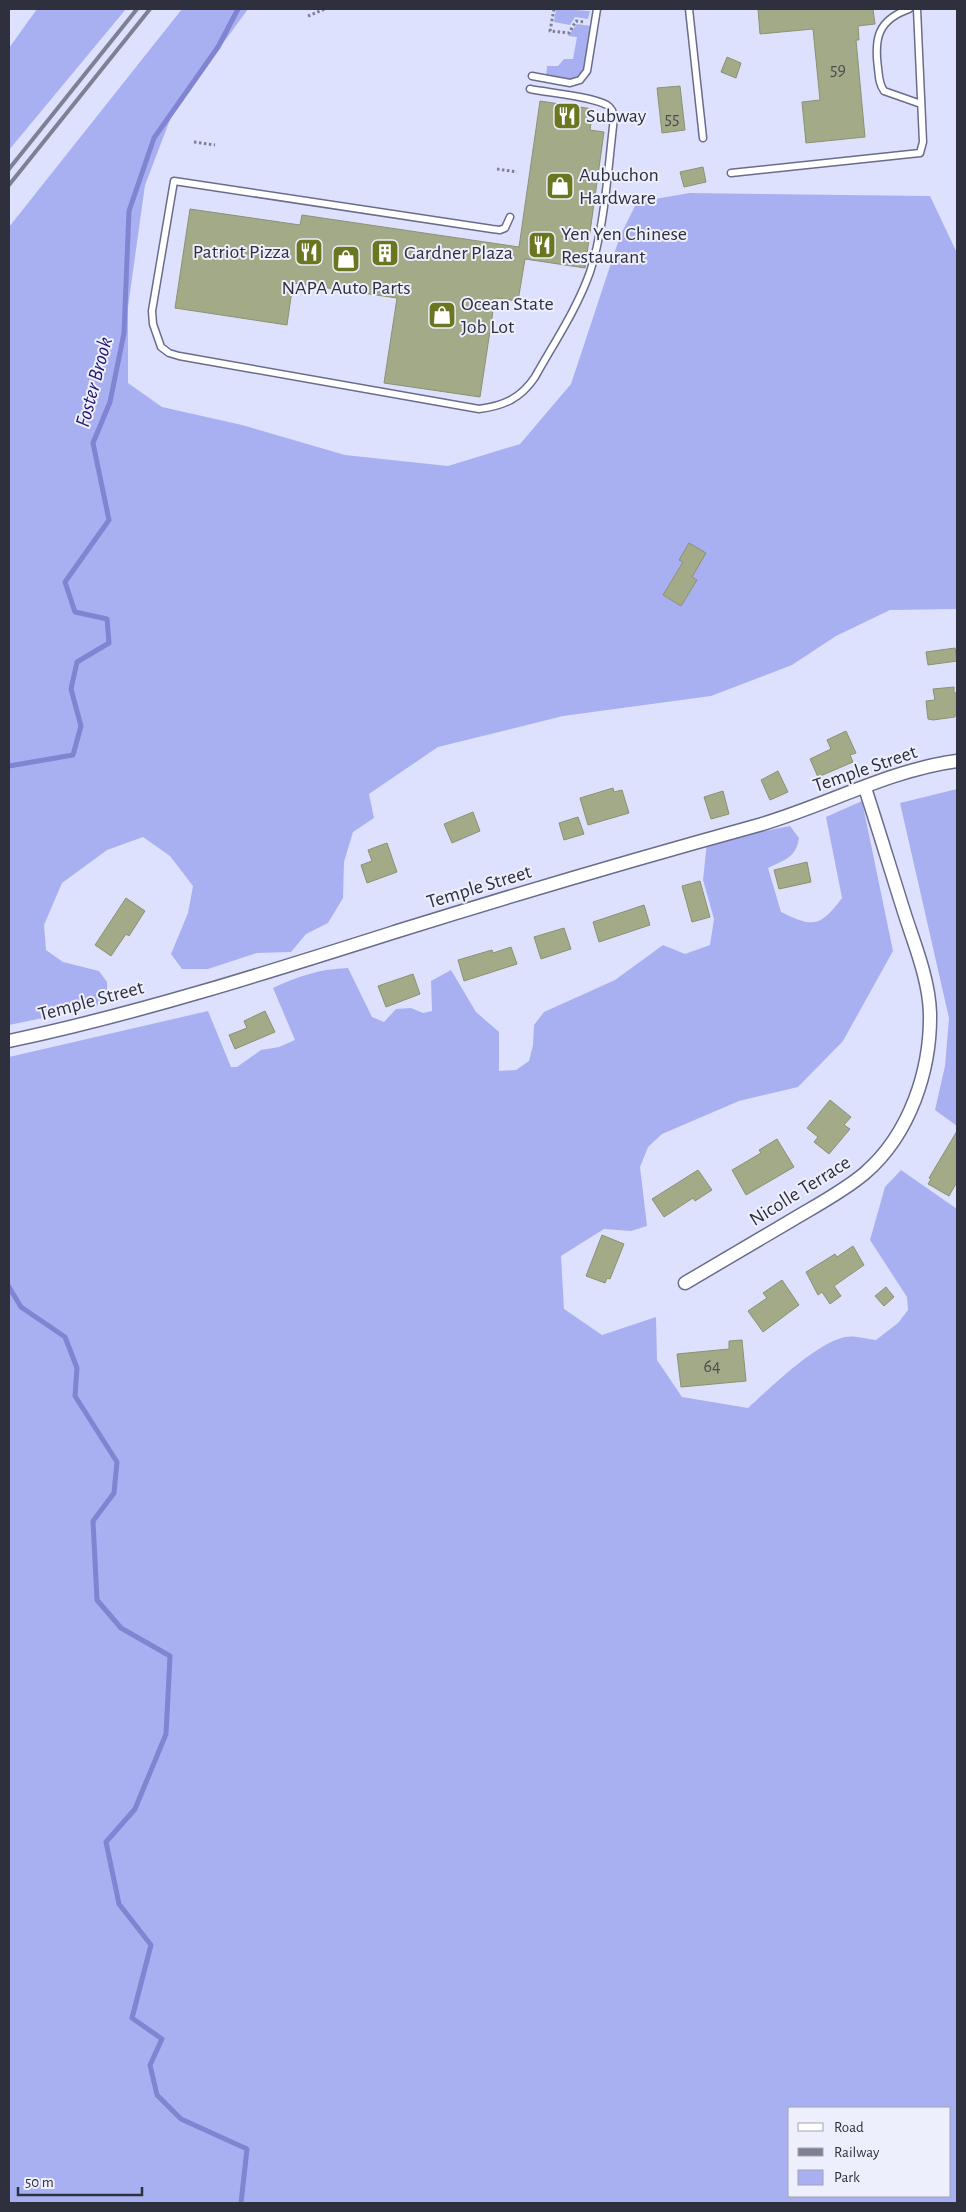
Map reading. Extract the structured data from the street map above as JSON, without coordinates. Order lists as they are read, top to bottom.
{
  "streets": {
    "street": ["Temple Street", "Nicolle Terrace"]
  },
  "crossings": [
    ["Temple Street", "Nicolle Terrace"]
  ],
  "water": ["Foster Brook"],
  "places": {
    "restaurant": ["Subway", "Yen Yen Chinese Restaurant", "Patriot Pizza"],
    "shop": ["Aubuchon Hardware", "NAPA Auto Parts", "Ocean State Job Lot"],
    "building": ["Gardner Plaza"]
  },
  "house_numbers": ["59", "55", "64"],
  "legend": ["Road", "Railway", "Park"],
  "scale_bar": "50 m"
}
